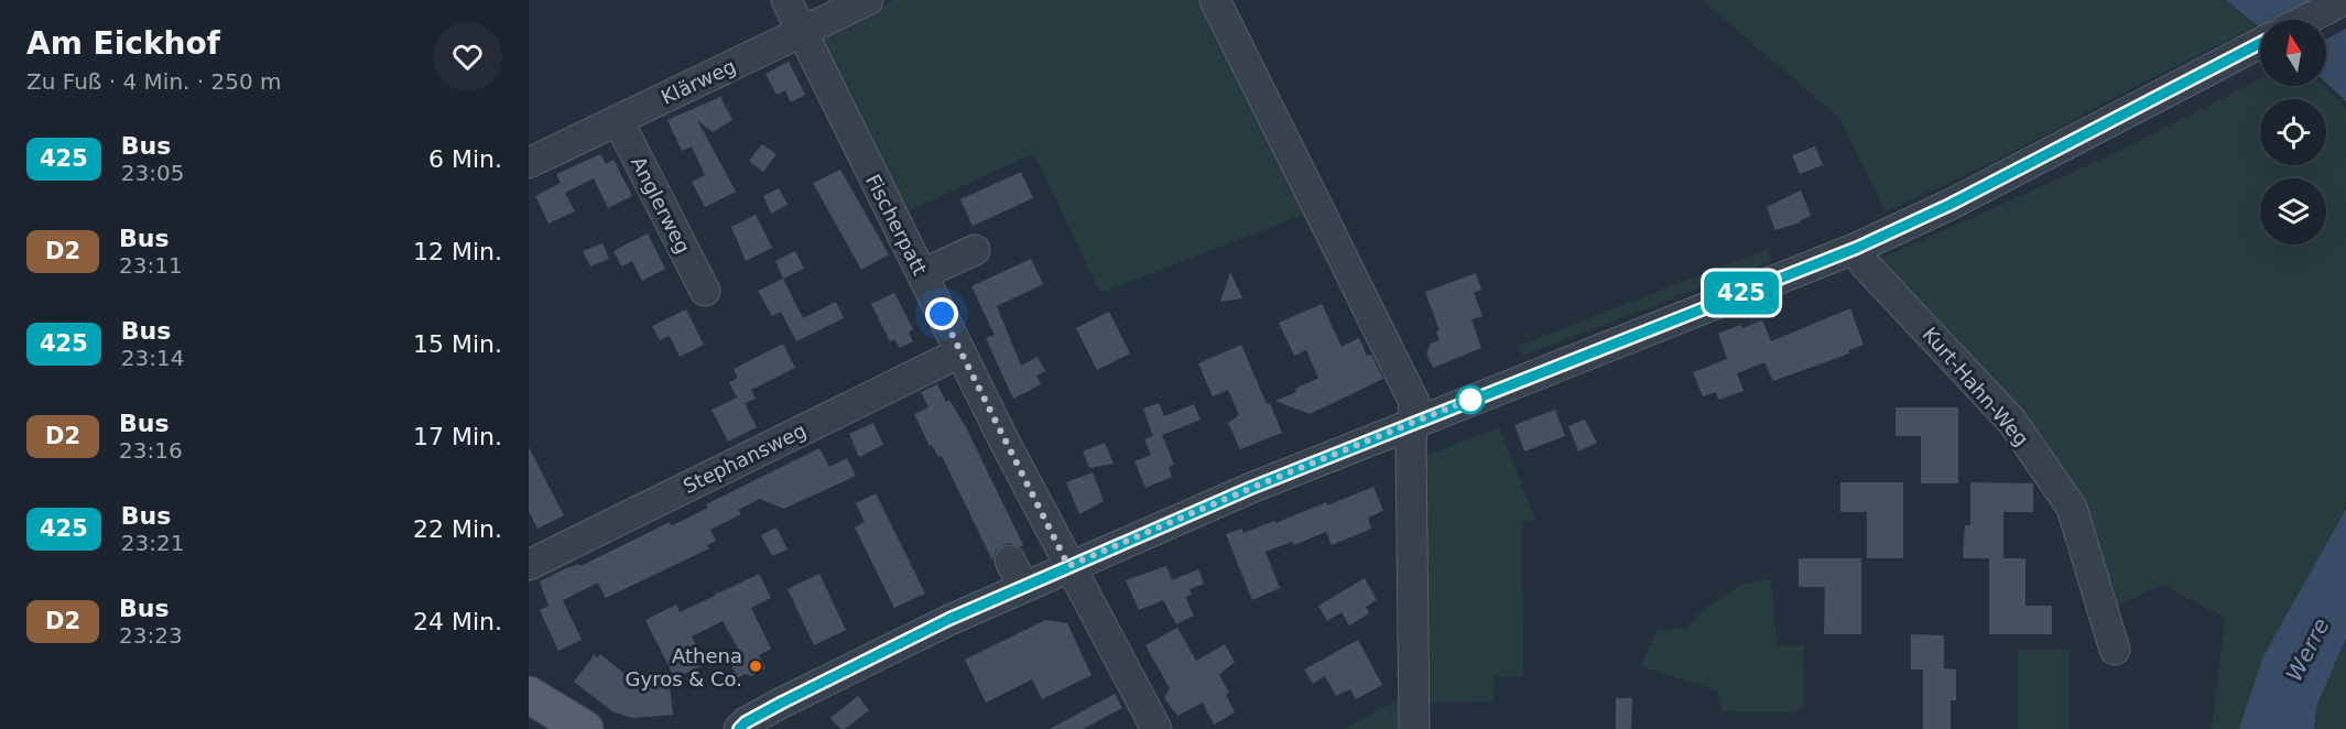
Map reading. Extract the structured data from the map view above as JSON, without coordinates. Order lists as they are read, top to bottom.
{
  "streets": {
    "street": [
      "Klärweg",
      "Anglerweg",
      "Fischerpatt",
      "Kurt-Hahn-Weg",
      "Stephansweg"
    ]
  },
  "crossings": [
    ["Klärweg", "Anglerweg"],
    ["Klärweg", "Fischerpatt"],
    ["Fischerpatt", "Stephansweg"]
  ],
  "water": ["Werre"],
  "places": ["Athena Gyros & Co."],
  "lines": ["bus line 425"],
  "north": "top",
  "page": {
    "heading": ["Am Eickhof", "Zu Fuß · 4 Min. · 250 m"],
    "on_map": "425",
    "list": [
      {
        "mark": "425",
        "name": "Bus",
        "note": "23:05",
        "value": "6 Min."
      },
      {
        "mark": "D2",
        "name": "Bus",
        "note": "23:11",
        "value": "12 Min."
      },
      {
        "mark": "425",
        "name": "Bus",
        "note": "23:14",
        "value": "15 Min."
      },
      {
        "mark": "D2",
        "name": "Bus",
        "note": "23:16",
        "value": "17 Min."
      },
      {
        "mark": "425",
        "name": "Bus",
        "note": "23:21",
        "value": "22 Min."
      },
      {
        "mark": "D2",
        "name": "Bus",
        "note": "23:23",
        "value": "24 Min."
      }
    ]
  }
}
